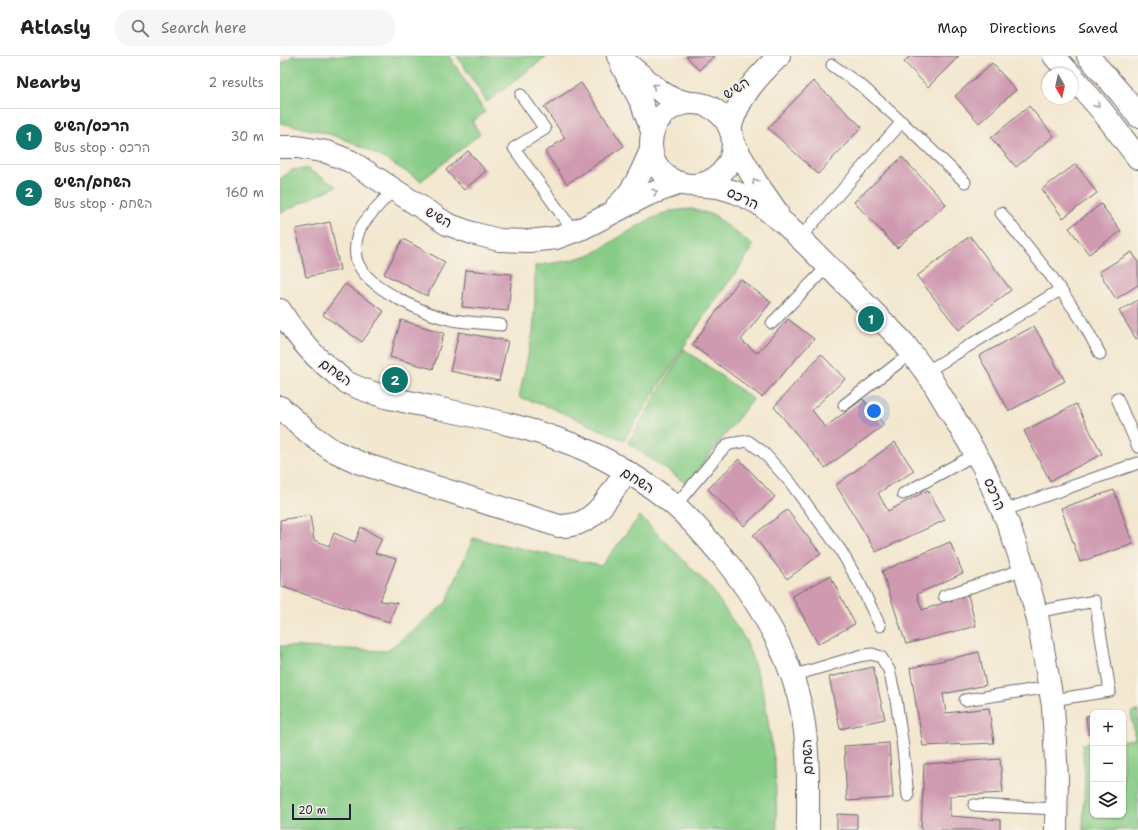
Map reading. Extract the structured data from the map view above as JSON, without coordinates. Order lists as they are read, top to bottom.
{
  "streets": {
    "street": ["השיש", "הרכס", "השחם"]
  },
  "crossings": [
    ["השיש", "הרכס"]
  ],
  "scale_bar": "20 m",
  "north": "bottom",
  "page": {
    "header": "Atlasly",
    "search": "Search here",
    "nav": ["Map", "Directions", "Saved"],
    "heading": ["Nearby", "2 results"],
    "list": [
      {
        "mark": "1",
        "name": "הרכס/השיש",
        "note": "Bus stop · הרכס",
        "value": "30 m"
      },
      {
        "mark": "2",
        "name": "השחם/השיש",
        "note": "Bus stop · השחם",
        "value": "160 m"
      }
    ],
    "pins": ["1", "2"],
    "map_buttons": ["+", "−"],
    "scale": "20 m"
  }
}
